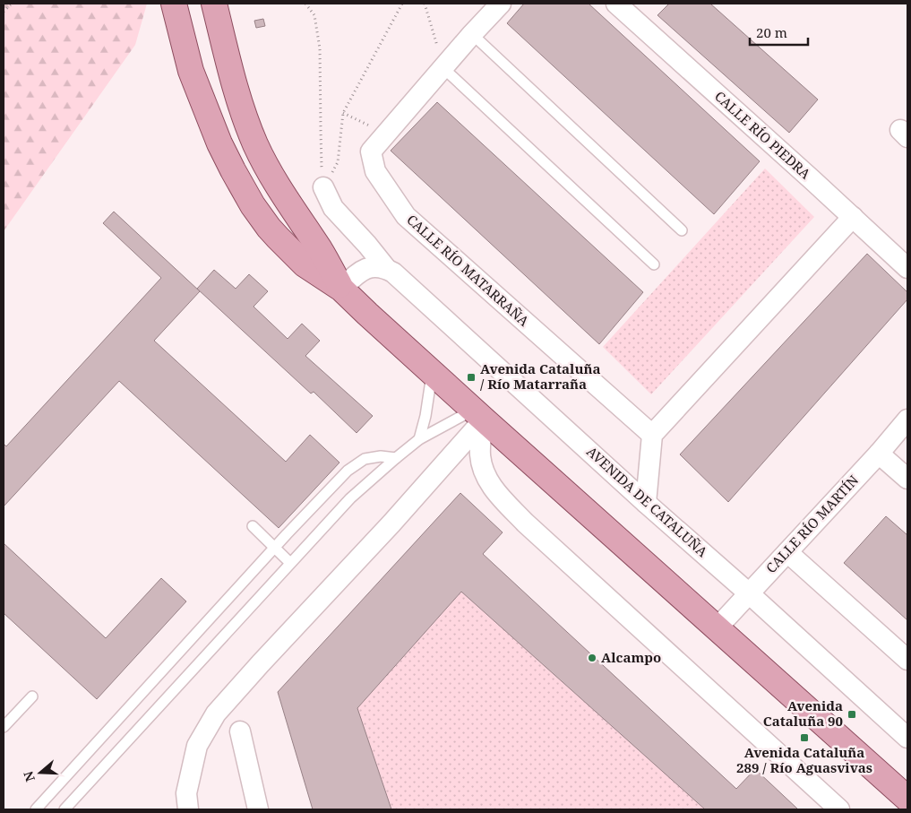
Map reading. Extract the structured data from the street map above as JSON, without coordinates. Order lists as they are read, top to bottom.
{
  "streets": {
    "street": [
      "CALLE RÍO PIEDRA",
      "CALLE RÍO MATARRAÑA",
      "AVENIDA DE CATALUÑA",
      "CALLE RÍO MARTÍN"
    ]
  },
  "crossings": [
    ["AVENIDA DE CATALUÑA", "CALLE RÍO MARTÍN"]
  ],
  "places": {
    "transit": ["Avenida Cataluña / Río Matarraña", "Avenida Cataluña 90", "Avenida Cataluña 289 / Río Aguasvivas"],
    "other": ["Alcampo"]
  },
  "scale_bar": "20 m",
  "north": "left"
}
